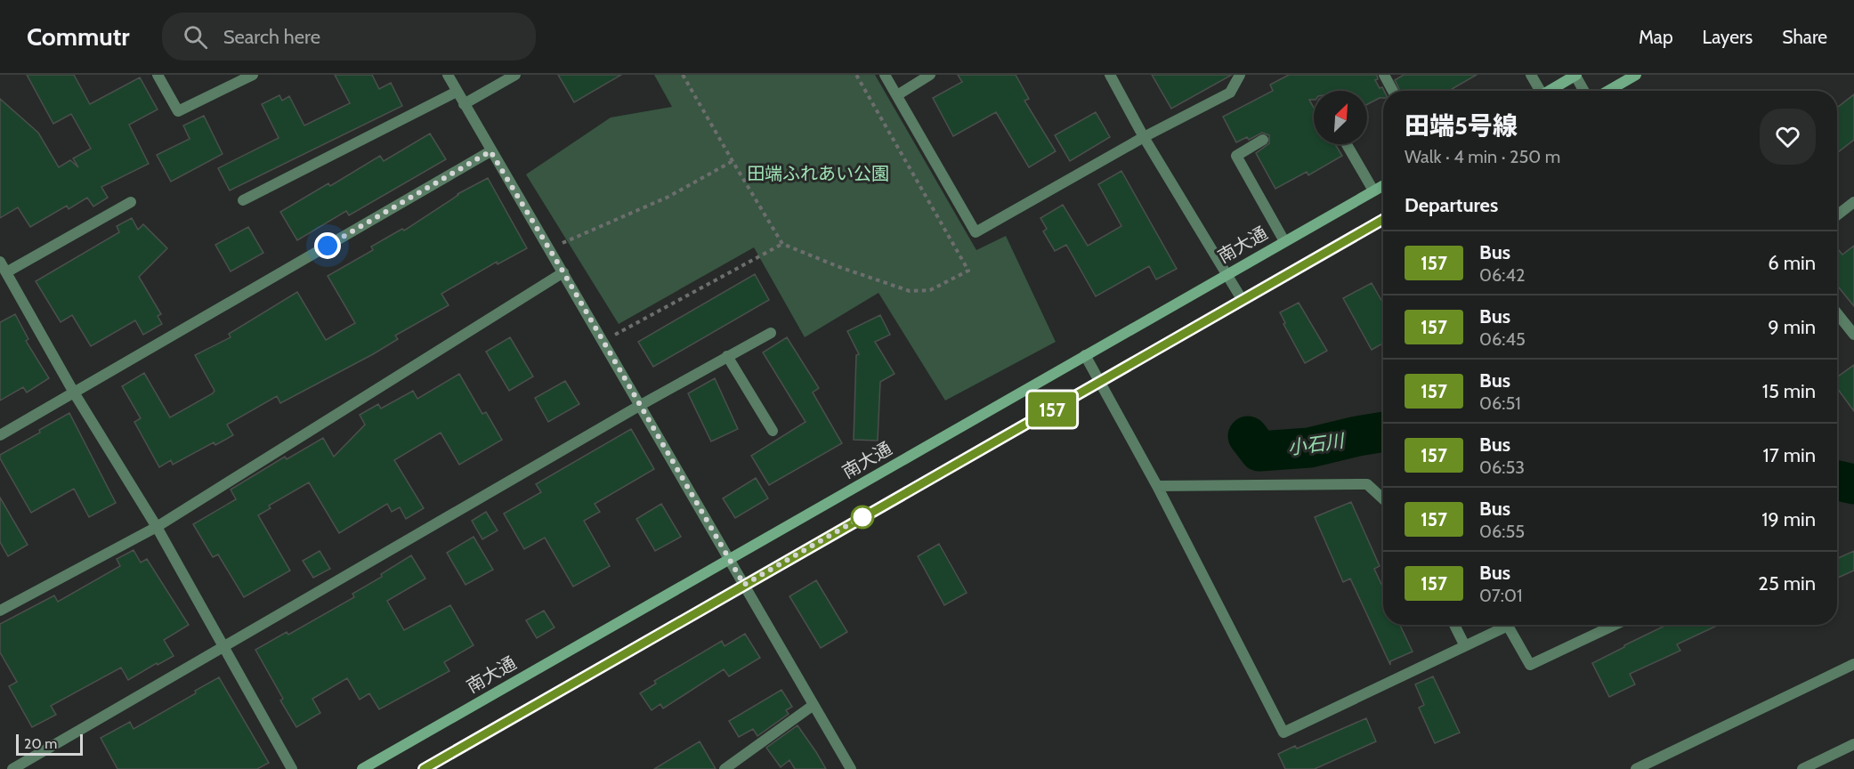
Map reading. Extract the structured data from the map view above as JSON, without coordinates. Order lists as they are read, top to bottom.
{
  "streets": {
    "street": ["南大通"]
  },
  "water": ["小石川"],
  "parks": ["田端ふれあい公園"],
  "lines": ["bus line 157"],
  "scale_bar": "20 m",
  "north": "top right",
  "page": {
    "header": "Commutr",
    "search": "Search here",
    "nav": ["Map", "Layers", "Share"],
    "on_map": "157",
    "heading": [
      ["田端5号線", "Walk · 4 min · 250 m"],
      "Departures"
    ],
    "list": [
      {
        "mark": "157",
        "name": "Bus",
        "note": "06:42",
        "value": "6 min"
      },
      {
        "mark": "157",
        "name": "Bus",
        "note": "06:45",
        "value": "9 min"
      },
      {
        "mark": "157",
        "name": "Bus",
        "note": "06:51",
        "value": "15 min"
      },
      {
        "mark": "157",
        "name": "Bus",
        "note": "06:53",
        "value": "17 min"
      },
      {
        "mark": "157",
        "name": "Bus",
        "note": "06:55",
        "value": "19 min"
      },
      {
        "mark": "157",
        "name": "Bus",
        "note": "07:01",
        "value": "25 min"
      }
    ],
    "scale": "20 m"
  }
}
